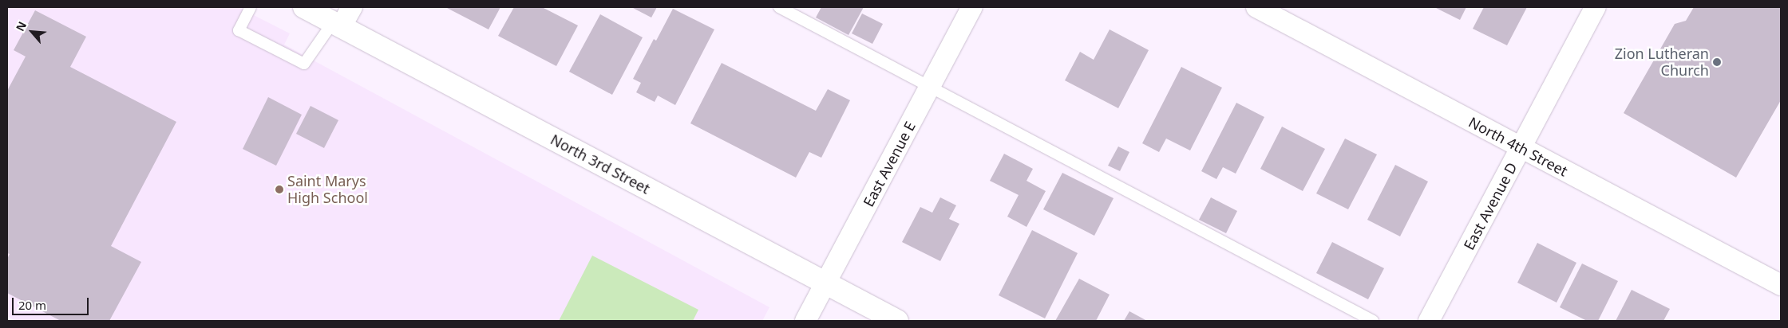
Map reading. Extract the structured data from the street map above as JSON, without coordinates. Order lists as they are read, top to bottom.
{
  "streets": {
    "street": [
      "North 4th Street",
      "North 3rd Street",
      "East Avenue E",
      "East Avenue D"
    ]
  },
  "crossings": [
    ["North 4th Street", "East Avenue D"],
    ["North 3rd Street", "East Avenue E"]
  ],
  "places": ["Zion Lutheran Church", "Saint Marys High School"],
  "scale_bar": "20 m",
  "north": "top left"
}
